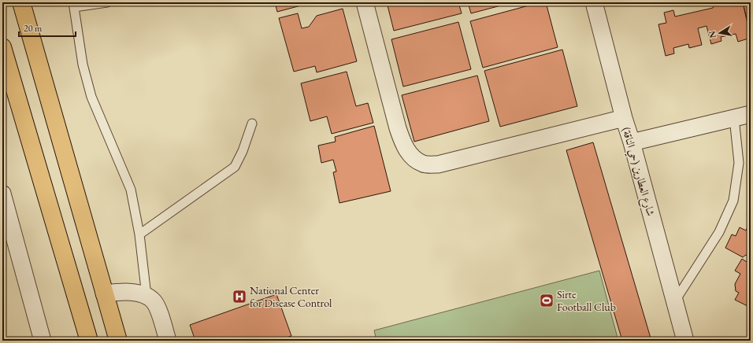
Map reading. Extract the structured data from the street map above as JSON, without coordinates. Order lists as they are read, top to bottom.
{
  "streets": {
    "street": ["شارع العطارين (حي الناقة)"]
  },
  "places": {
    "hospital": ["National Center for Disease Control"],
    "sports": ["Sirte Football Club"]
  },
  "scale_bar": "20 m",
  "north": "left"
}
